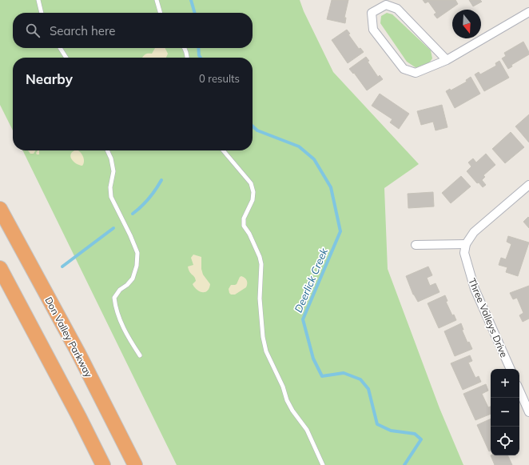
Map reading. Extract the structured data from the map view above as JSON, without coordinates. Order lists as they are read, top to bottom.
{
  "streets": {
    "highway": ["Don Valley Parkway"],
    "street": ["Three Valleys Drive"]
  },
  "water": ["Deerlick Creek"],
  "north": "bottom",
  "page": {
    "search": "Search here",
    "heading": ["Nearby", "0 results"],
    "map_buttons": ["+", "−"]
  }
}
